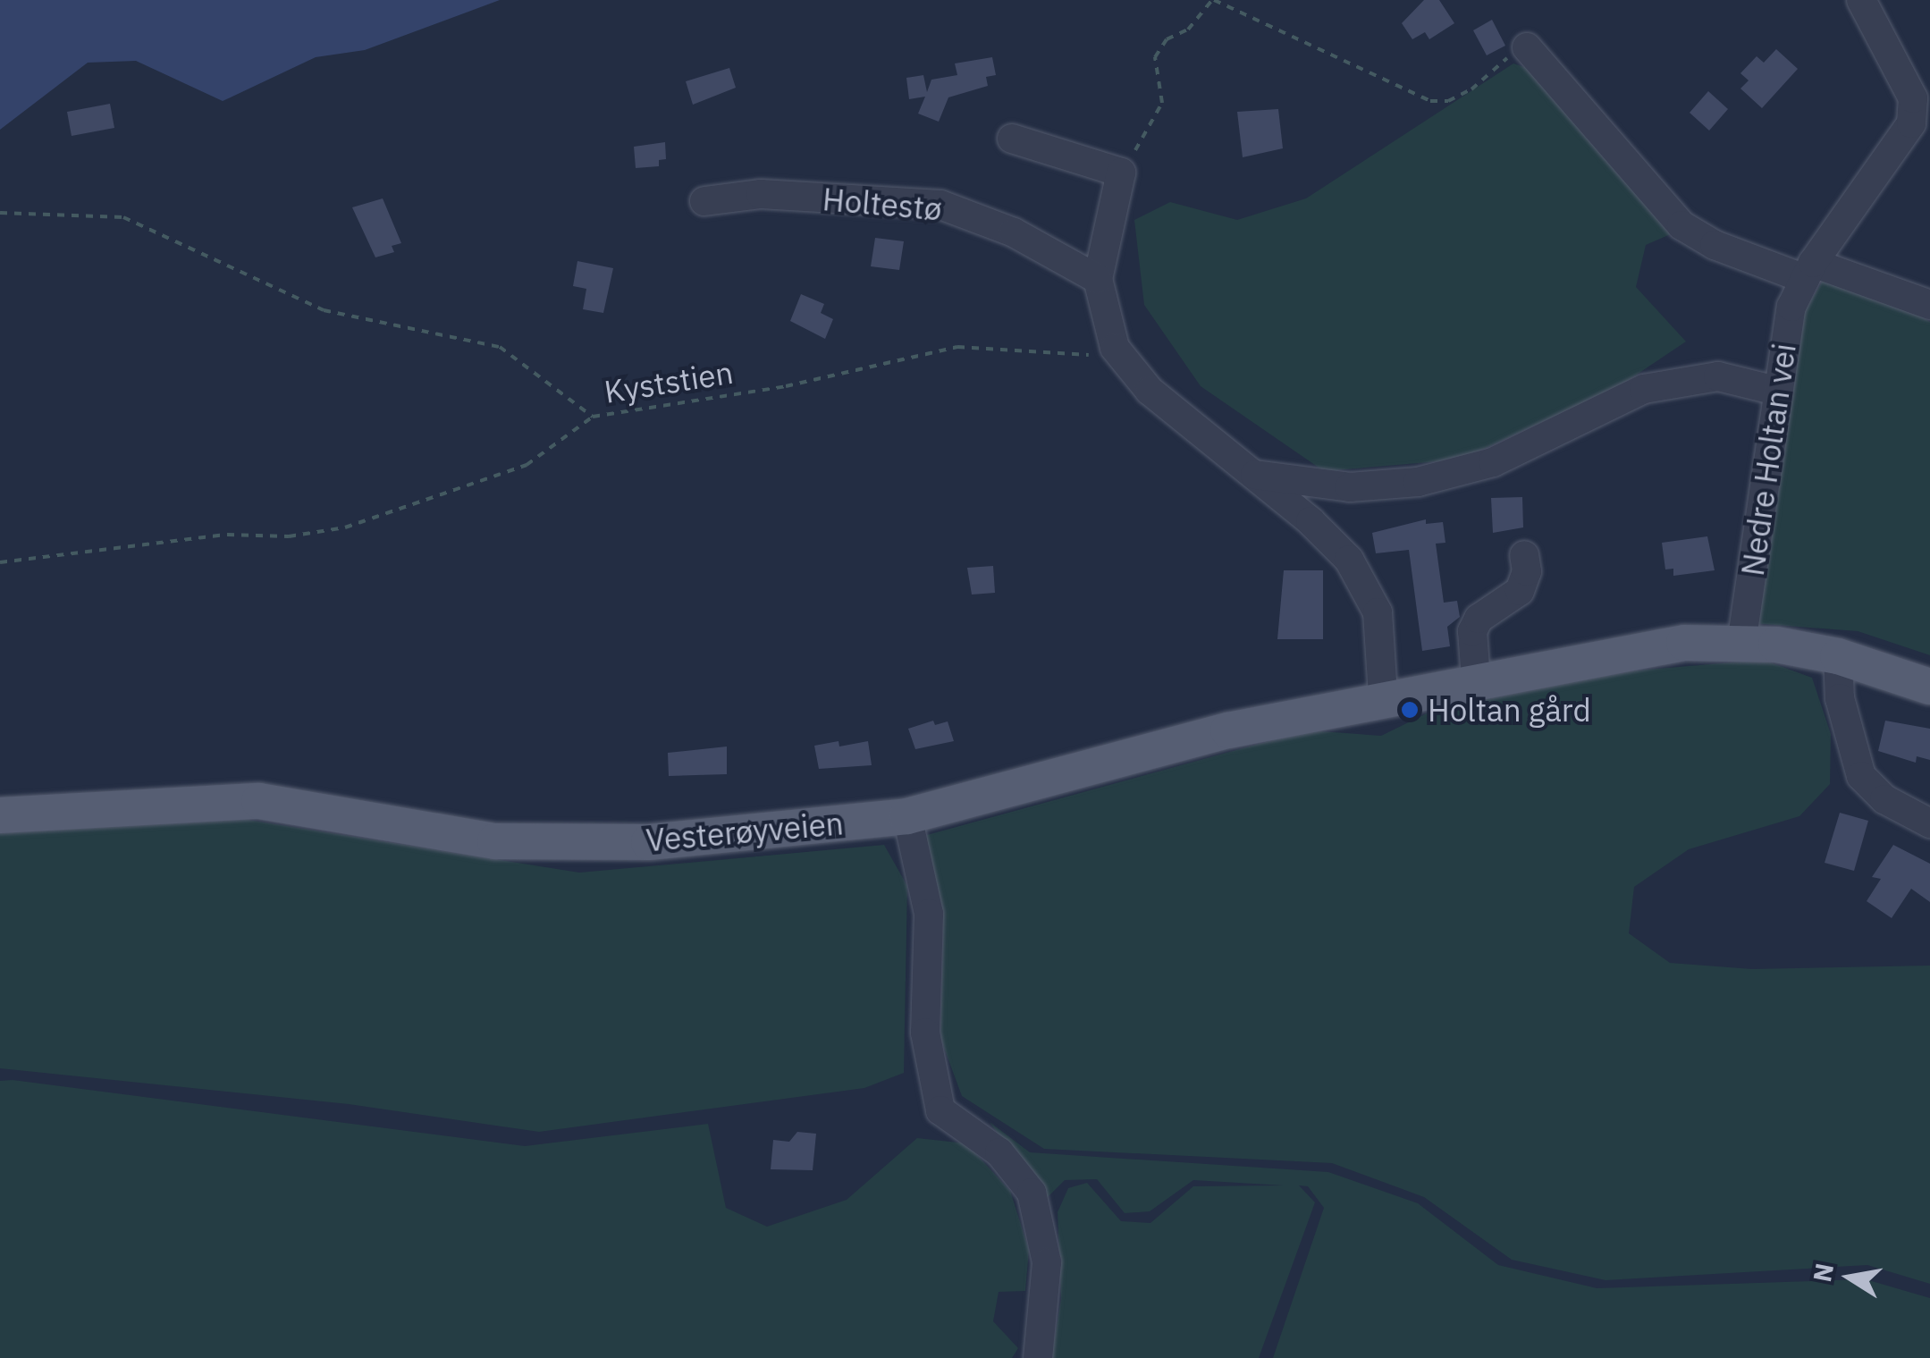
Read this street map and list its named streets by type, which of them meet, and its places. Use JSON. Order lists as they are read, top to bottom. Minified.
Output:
{"streets":{"main road":["Vesterøyveien"],"street":["Holtestø","Nedre Holtan vei"],"path":["Kyststien"]},"crossings":[["Nedre Holtan vei","Vesterøyveien"]],"places":["Holtan gård"],"north":"left"}
